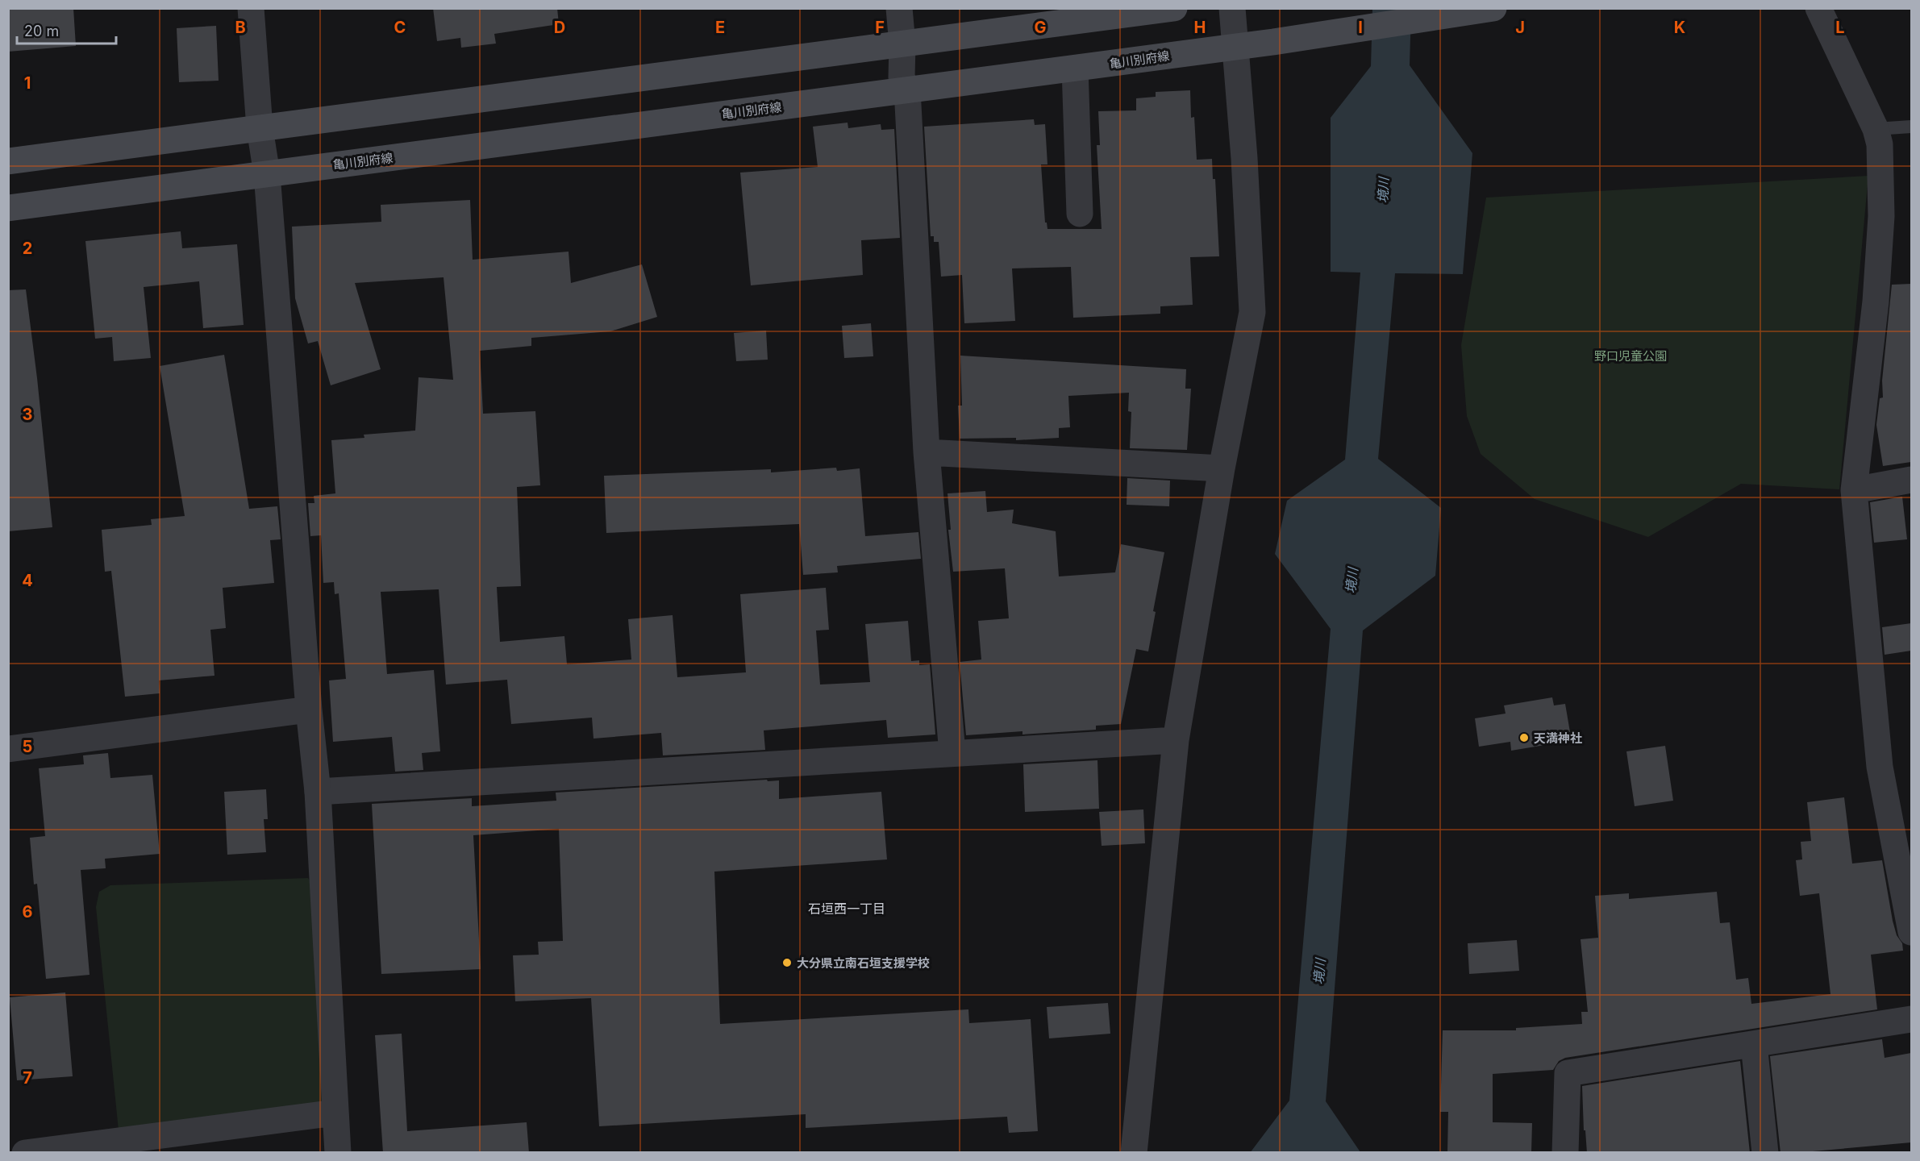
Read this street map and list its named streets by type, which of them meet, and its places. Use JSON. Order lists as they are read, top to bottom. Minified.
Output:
{"streets":{"main road":["亀川別府線"]},"districts":["石垣西一丁目"],"water":["境川"],"parks":["野口児童公園"],"places":["天満神社","大分県立南石垣支援学校"],"scale_bar":"20 m","grid":{"columns":["B","C","D","E","F","G","H","I","J","K","L"],"rows":["1","2","3","4","5","6","7"]}}
